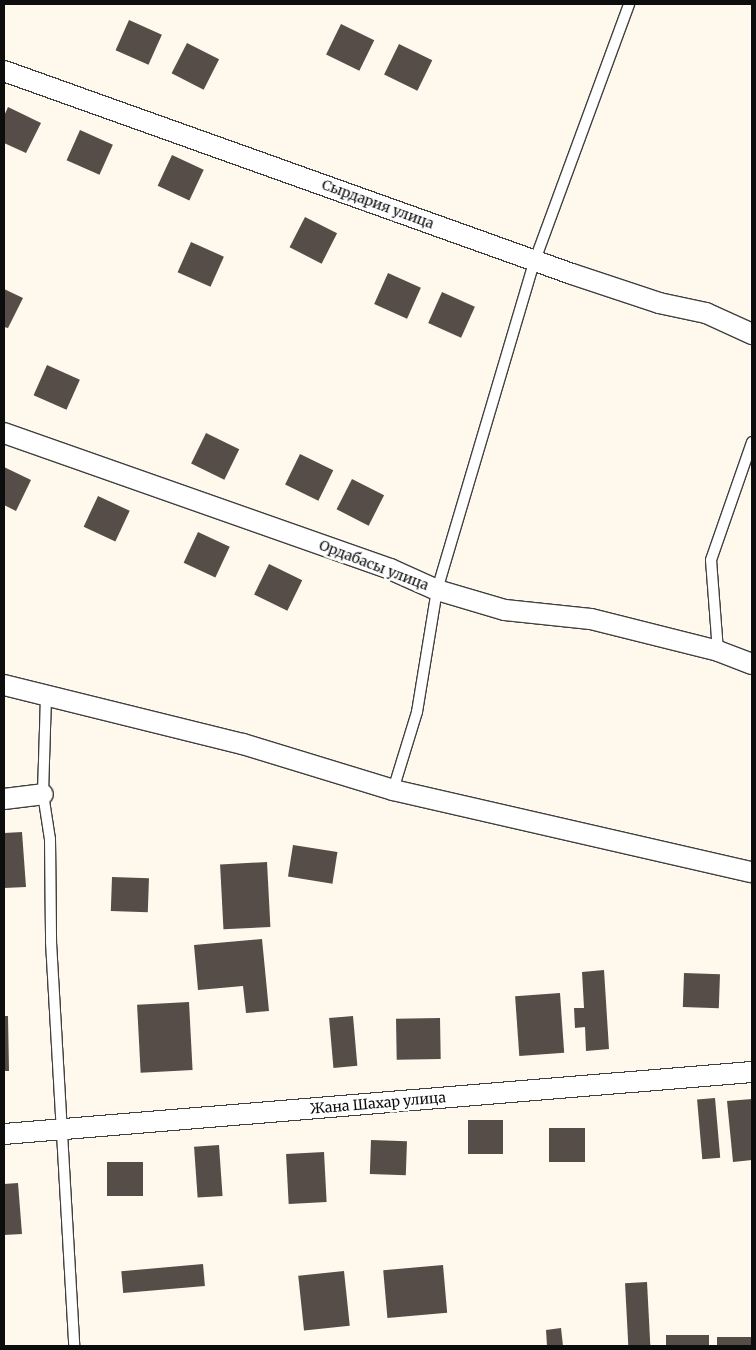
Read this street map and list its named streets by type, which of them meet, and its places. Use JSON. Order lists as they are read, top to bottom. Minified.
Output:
{"streets":{"street":["Сырдария улица","Ордабасы улица","Жана Шахар улица"]}}
